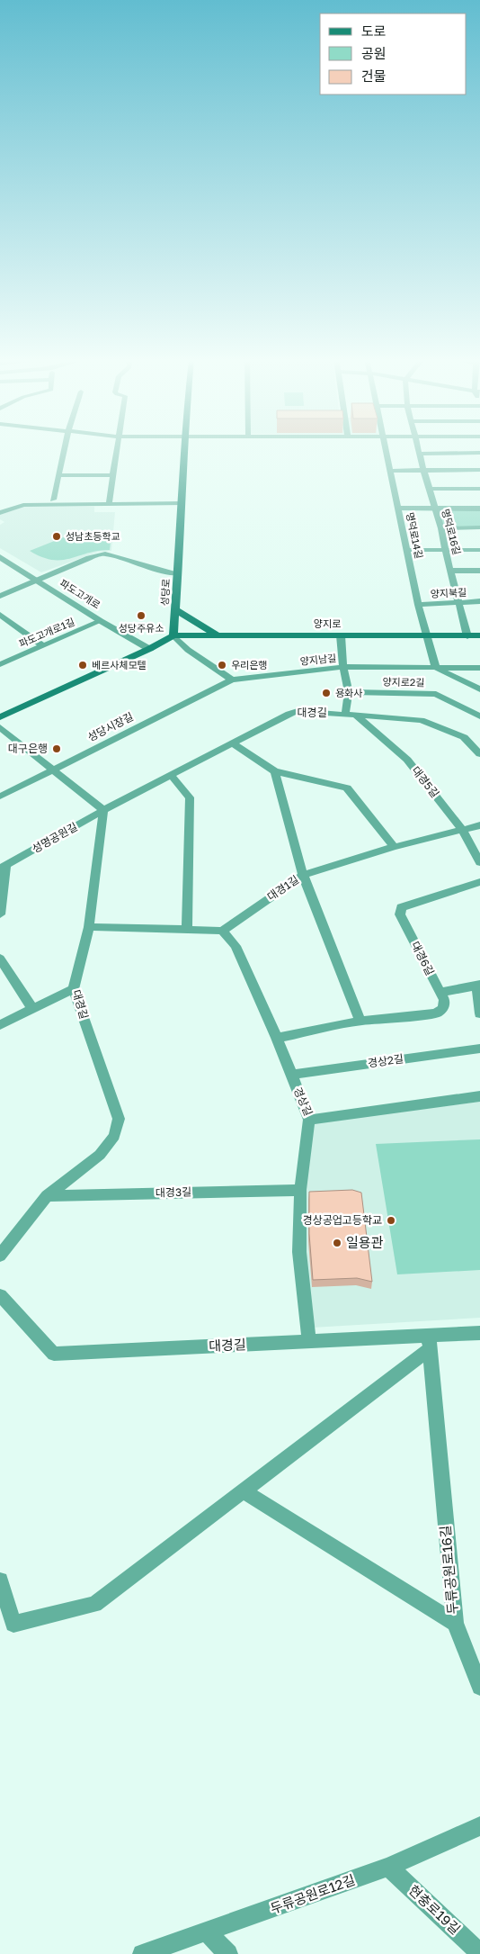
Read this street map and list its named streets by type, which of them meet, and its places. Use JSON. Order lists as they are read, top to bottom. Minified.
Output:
{"streets":{"main road":["성당로","양지로"],"street":["명덕로16길","명덕로14길","양지북길","파도고개로","파도고개로1길","양지남길","양지로2길","대경길","성당시장길","대경5길","성명공원길","대경1길","대경6길","경상2길","경상길","대경3길","두류공원로16길","두류공원로12길","현충로19길"]},"crossings":[["명덕로16길","양지북길"],["명덕로16길","양지로"],["명덕로14길","양지북길"],["명덕로14길","양지로"],["명덕로14길","양지남길"],["성당로","양지로"],["파도고개로","파도고개로1길"],["양지남길","성당시장길"],["대경길","대경5길"],["대경길","성명공원길"],["대경길","대경3길"],["대경길","두류공원로16길"],["대경5길","대경1길"],["대경1길","경상길"],["경상2길","경상길"],["두류공원로12길","현충로19길"]],"places":["성남초등학교","성당주유소","베르사체모텔","우리은행","용화사","대구은행","경상공업고등학교","일용관"],"legend":["도로","공원","건물"]}
